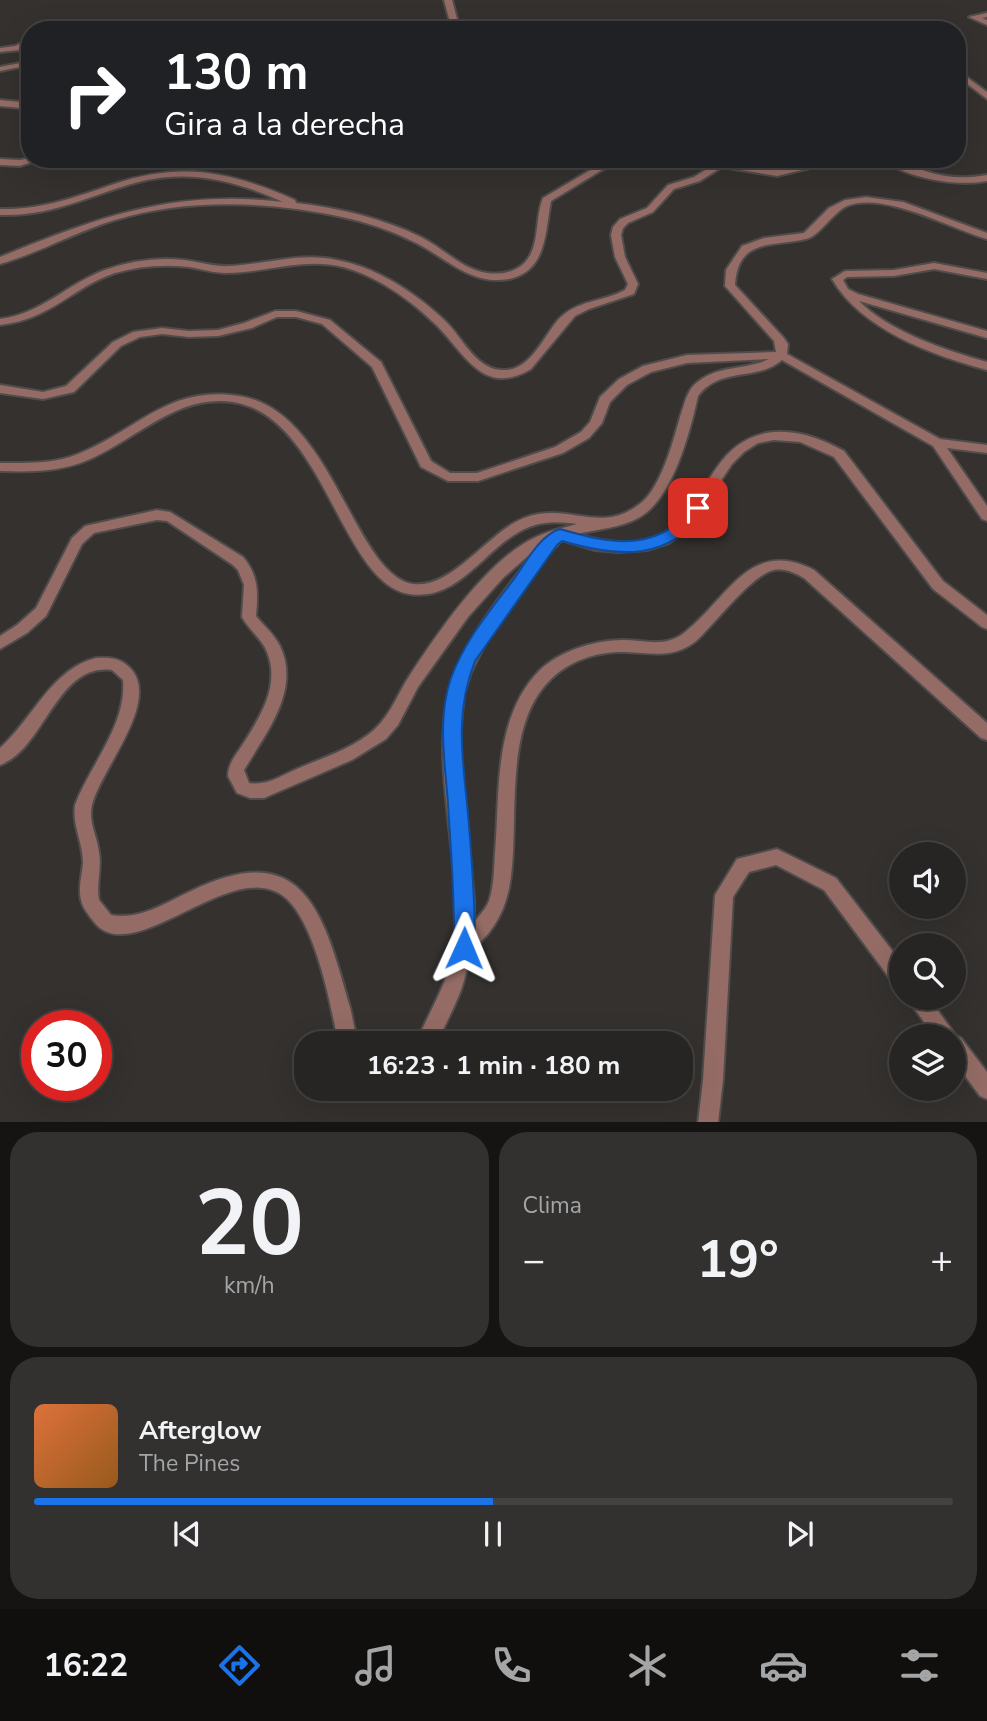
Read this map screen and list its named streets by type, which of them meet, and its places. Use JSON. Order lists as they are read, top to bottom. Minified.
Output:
{"page":{"turn":["130 m","Gira a la derecha"],"limit":"30","trip":"16:23 · 1 min · 180 m","tile":[["20","km/h"],"Clima"],"heat":["−","19°","+"],"song":["Afterglow","The Pines"],"tabs":"16:22"}}
